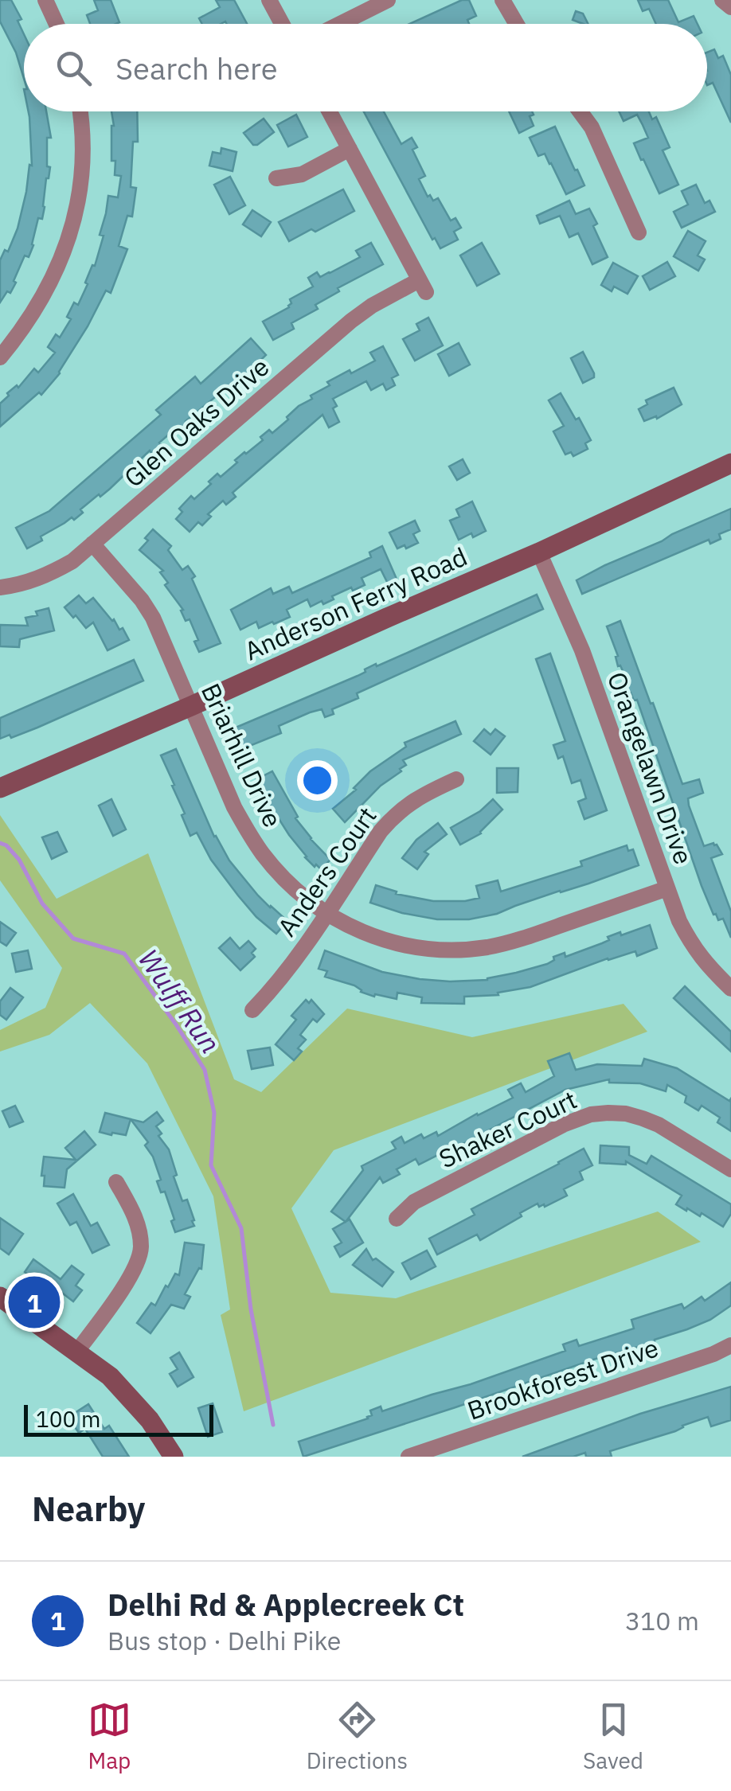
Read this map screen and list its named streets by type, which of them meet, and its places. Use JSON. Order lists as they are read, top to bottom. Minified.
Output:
{"streets":{"street":["Glen Oaks Drive","Anderson Ferry Road","Briarhill Drive","Orangelawn Drive","Anders Court","Shaker Court","Brookforest Drive"]},"crossings":[["Glen Oaks Drive","Briarhill Drive"],["Anderson Ferry Road","Briarhill Drive"],["Anderson Ferry Road","Orangelawn Drive"],["Briarhill Drive","Orangelawn Drive"],["Briarhill Drive","Anders Court"]],"water":["Wulff Run"],"scale_bar":"100 m","page":{"search":"Search here","pins":"1","scale":"100 m","heading":"Nearby","list":[{"mark":"1","name":"Delhi Rd & Applecreek Ct","note":"Bus stop · Delhi Pike","value":"310 m"}],"nav":["Map","Directions","Saved"]}}
